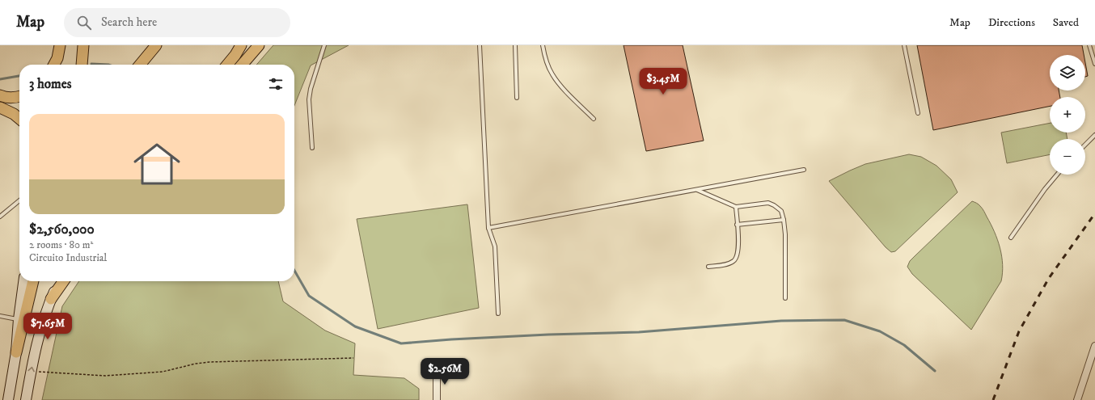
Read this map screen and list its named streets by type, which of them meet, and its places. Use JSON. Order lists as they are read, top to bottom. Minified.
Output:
{"page":{"header":"Map","search":"Search here","nav":["Map","Directions","Saved"],"map_buttons":["+","−"],"heading":"3 homes","price":["$3.45M","$7.65M","$2.56M"],"list":[{"name":"$2,560,000","note":"2 rooms · 80 m² · Circuito Industrial"}]}}
